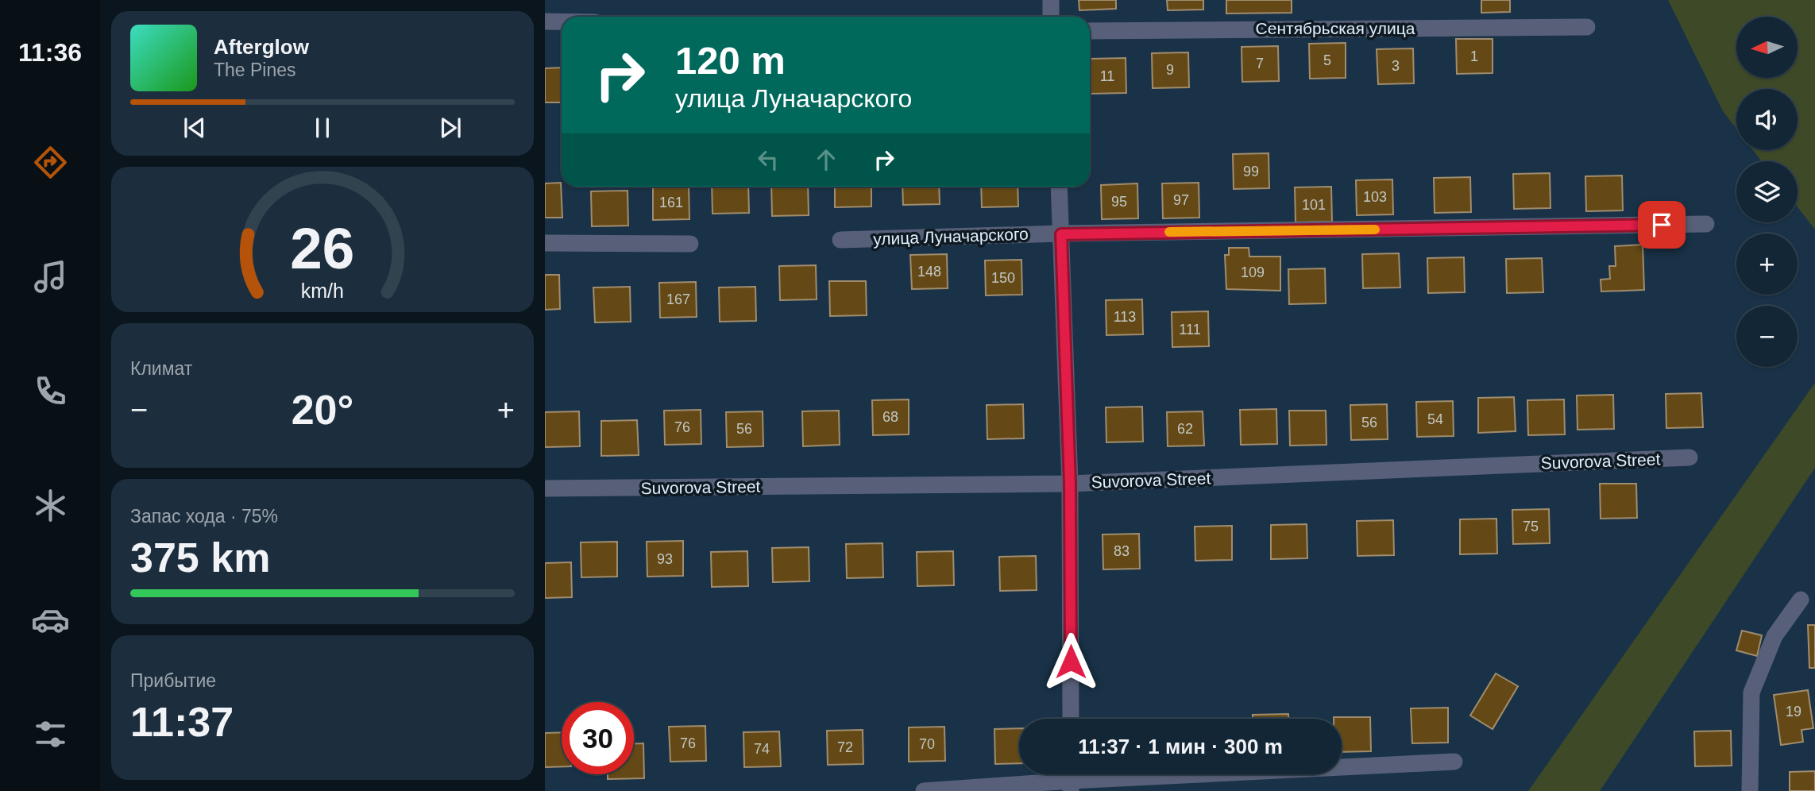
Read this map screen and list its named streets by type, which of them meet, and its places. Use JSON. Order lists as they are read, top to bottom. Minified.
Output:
{"streets":{"street":["Сентябрьская улица","улица Луначарского","Suvorova Street"]},"house_numbers":["1","5","7","3","9","11","99","103","97","95","161","101","148","109","150","167","113","111","68","54","56","76","56","62","75","83","93","19","76","70","72","74"],"north":"left","page":{"tabs":"11:36","map_buttons":["+","−"],"turn":["120 m","улица Луначарского"],"song":["Afterglow","The Pines"],"tile":["Климат",["Запас хода · 75%","375 km"],["Прибытие","11:37"]],"heat":["−","20°","+"],"limit":"30","trip":"11:37 · 1 мин · 300 m","gauge":["26","km/h"]}}
